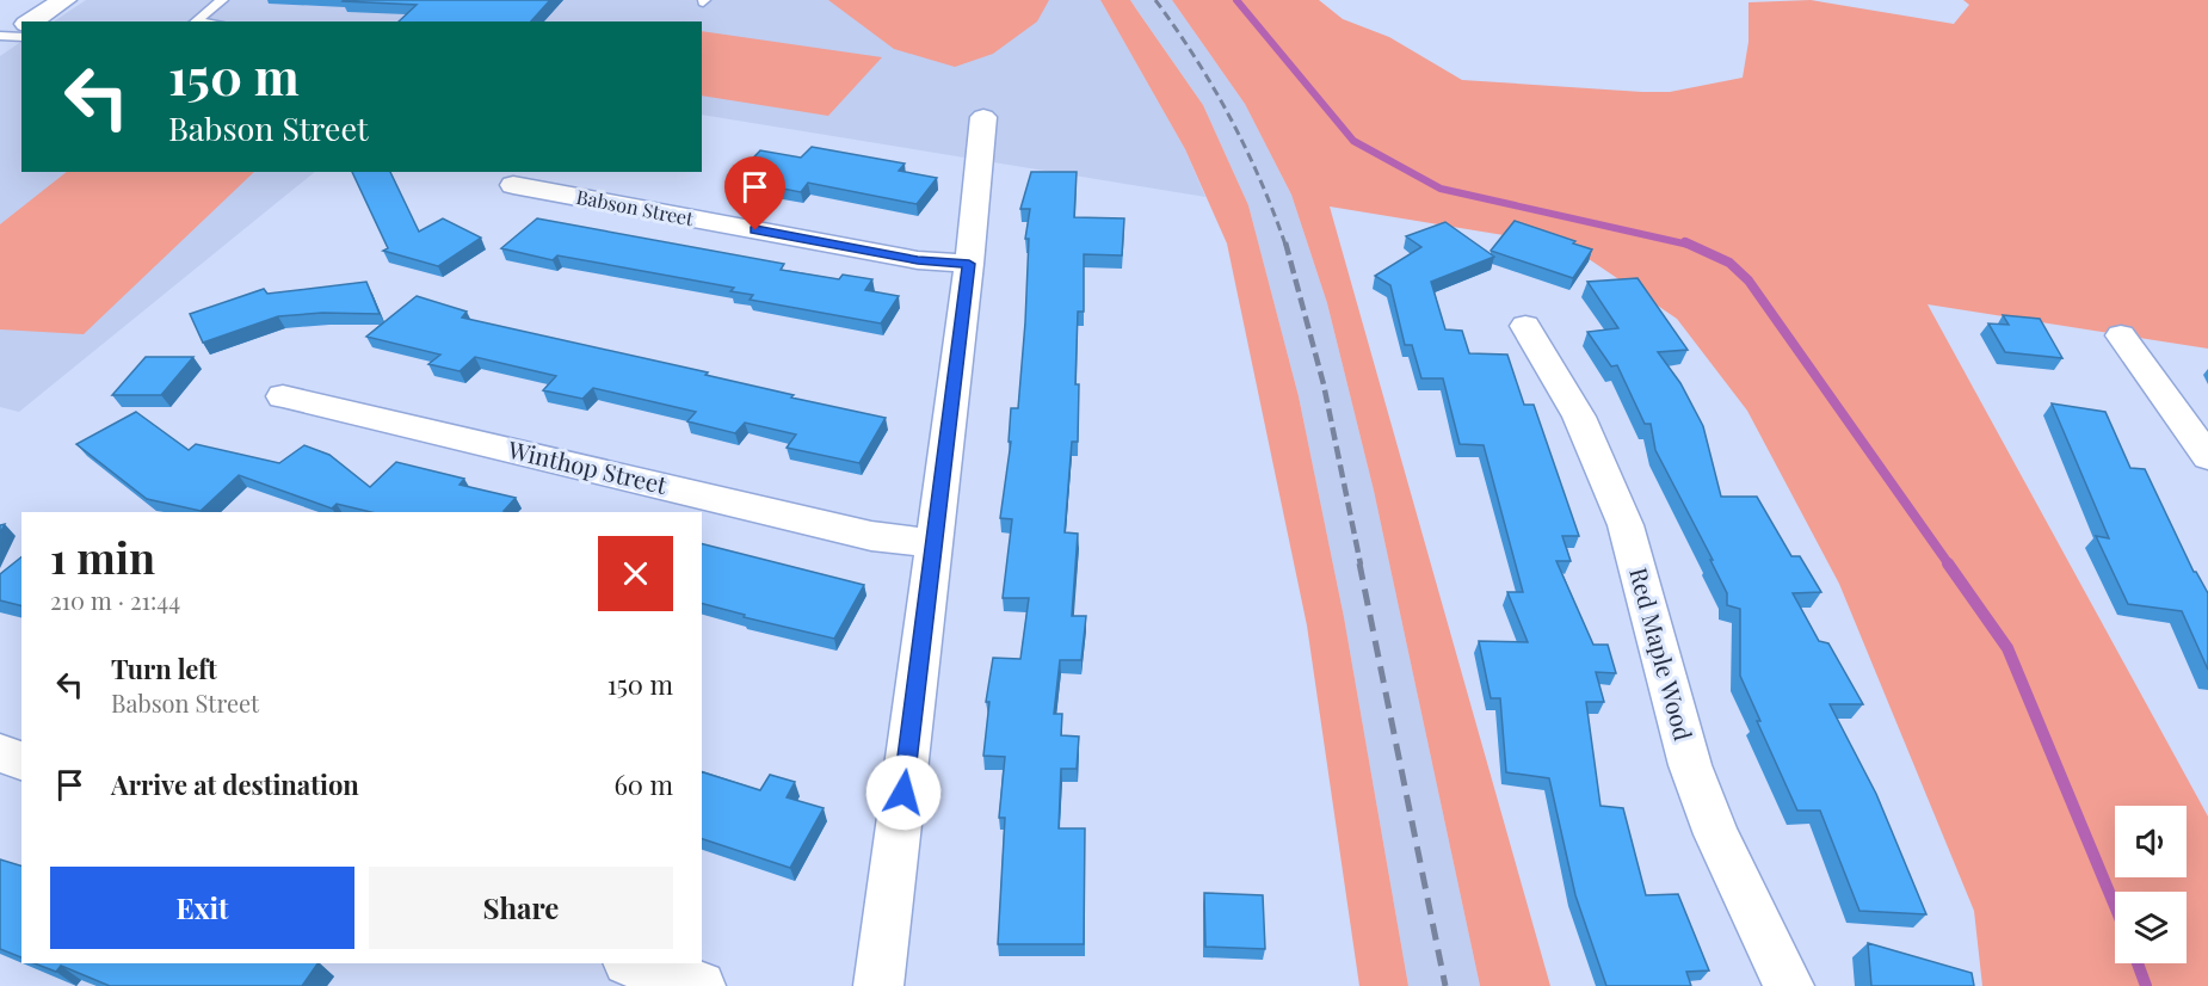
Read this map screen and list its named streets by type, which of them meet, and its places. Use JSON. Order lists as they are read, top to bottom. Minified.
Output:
{"streets":{"street":["Babson Street","Winthop Street","Red Maple Wood"]},"page":{"turn":["150 m","Babson Street"],"heading":["1 min","210 m · 21:44"],"list":[{"name":"Turn left","note":"Babson Street","value":"150 m"},{"name":"Arrive at destination","value":"60 m"}],"buttons":["Exit","Share"]}}
